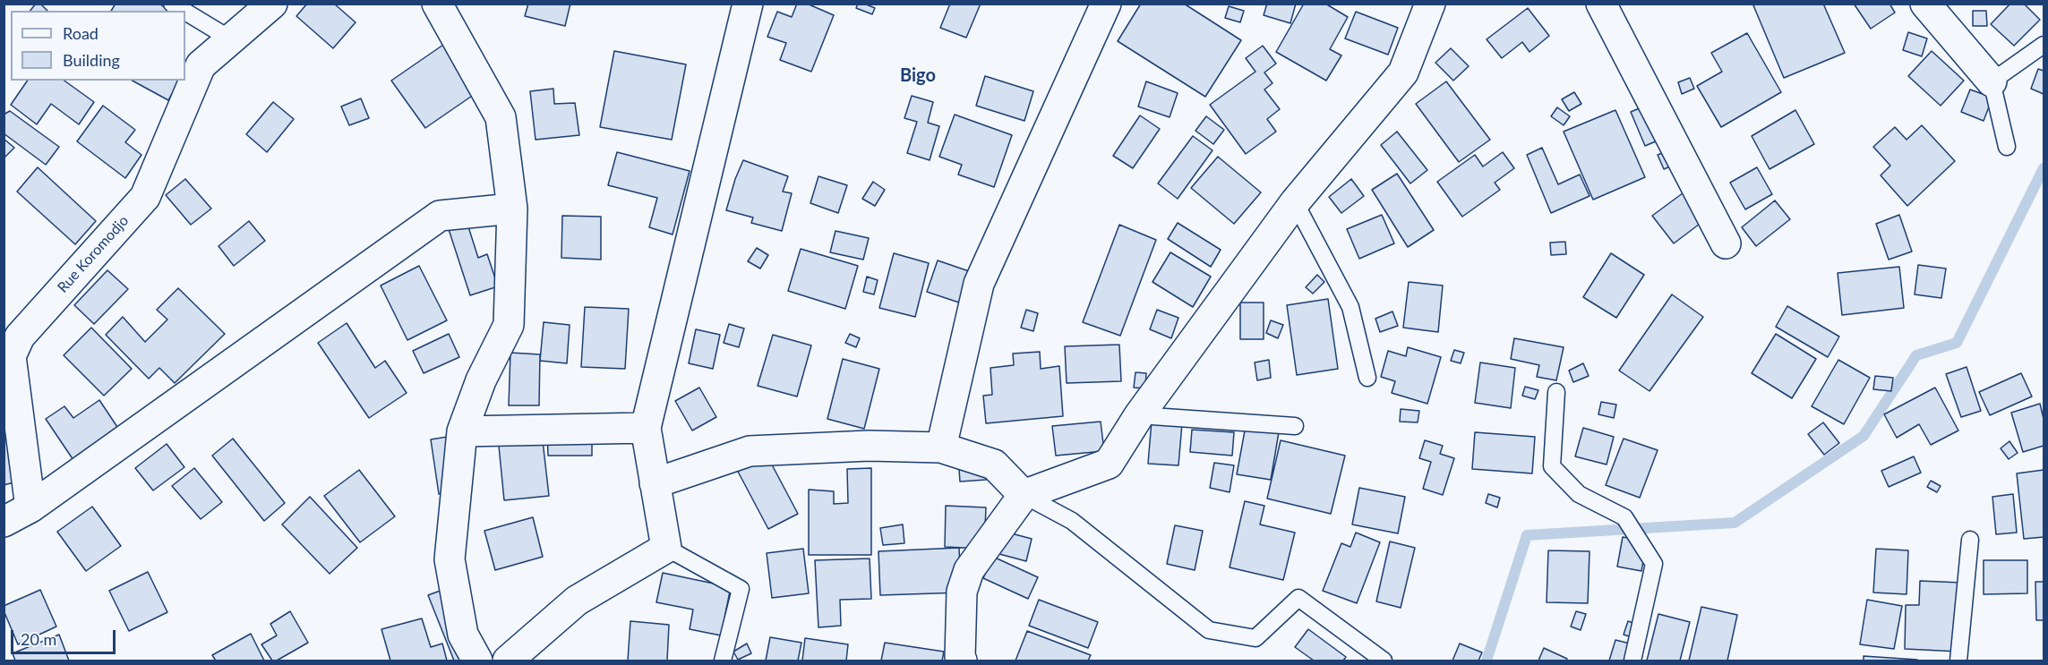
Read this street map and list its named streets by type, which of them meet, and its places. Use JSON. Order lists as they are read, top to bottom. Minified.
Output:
{"streets":{"street":["Rue Koromodjo"]},"districts":["Bigo"],"legend":["Road","Building"],"scale_bar":"20 m"}
